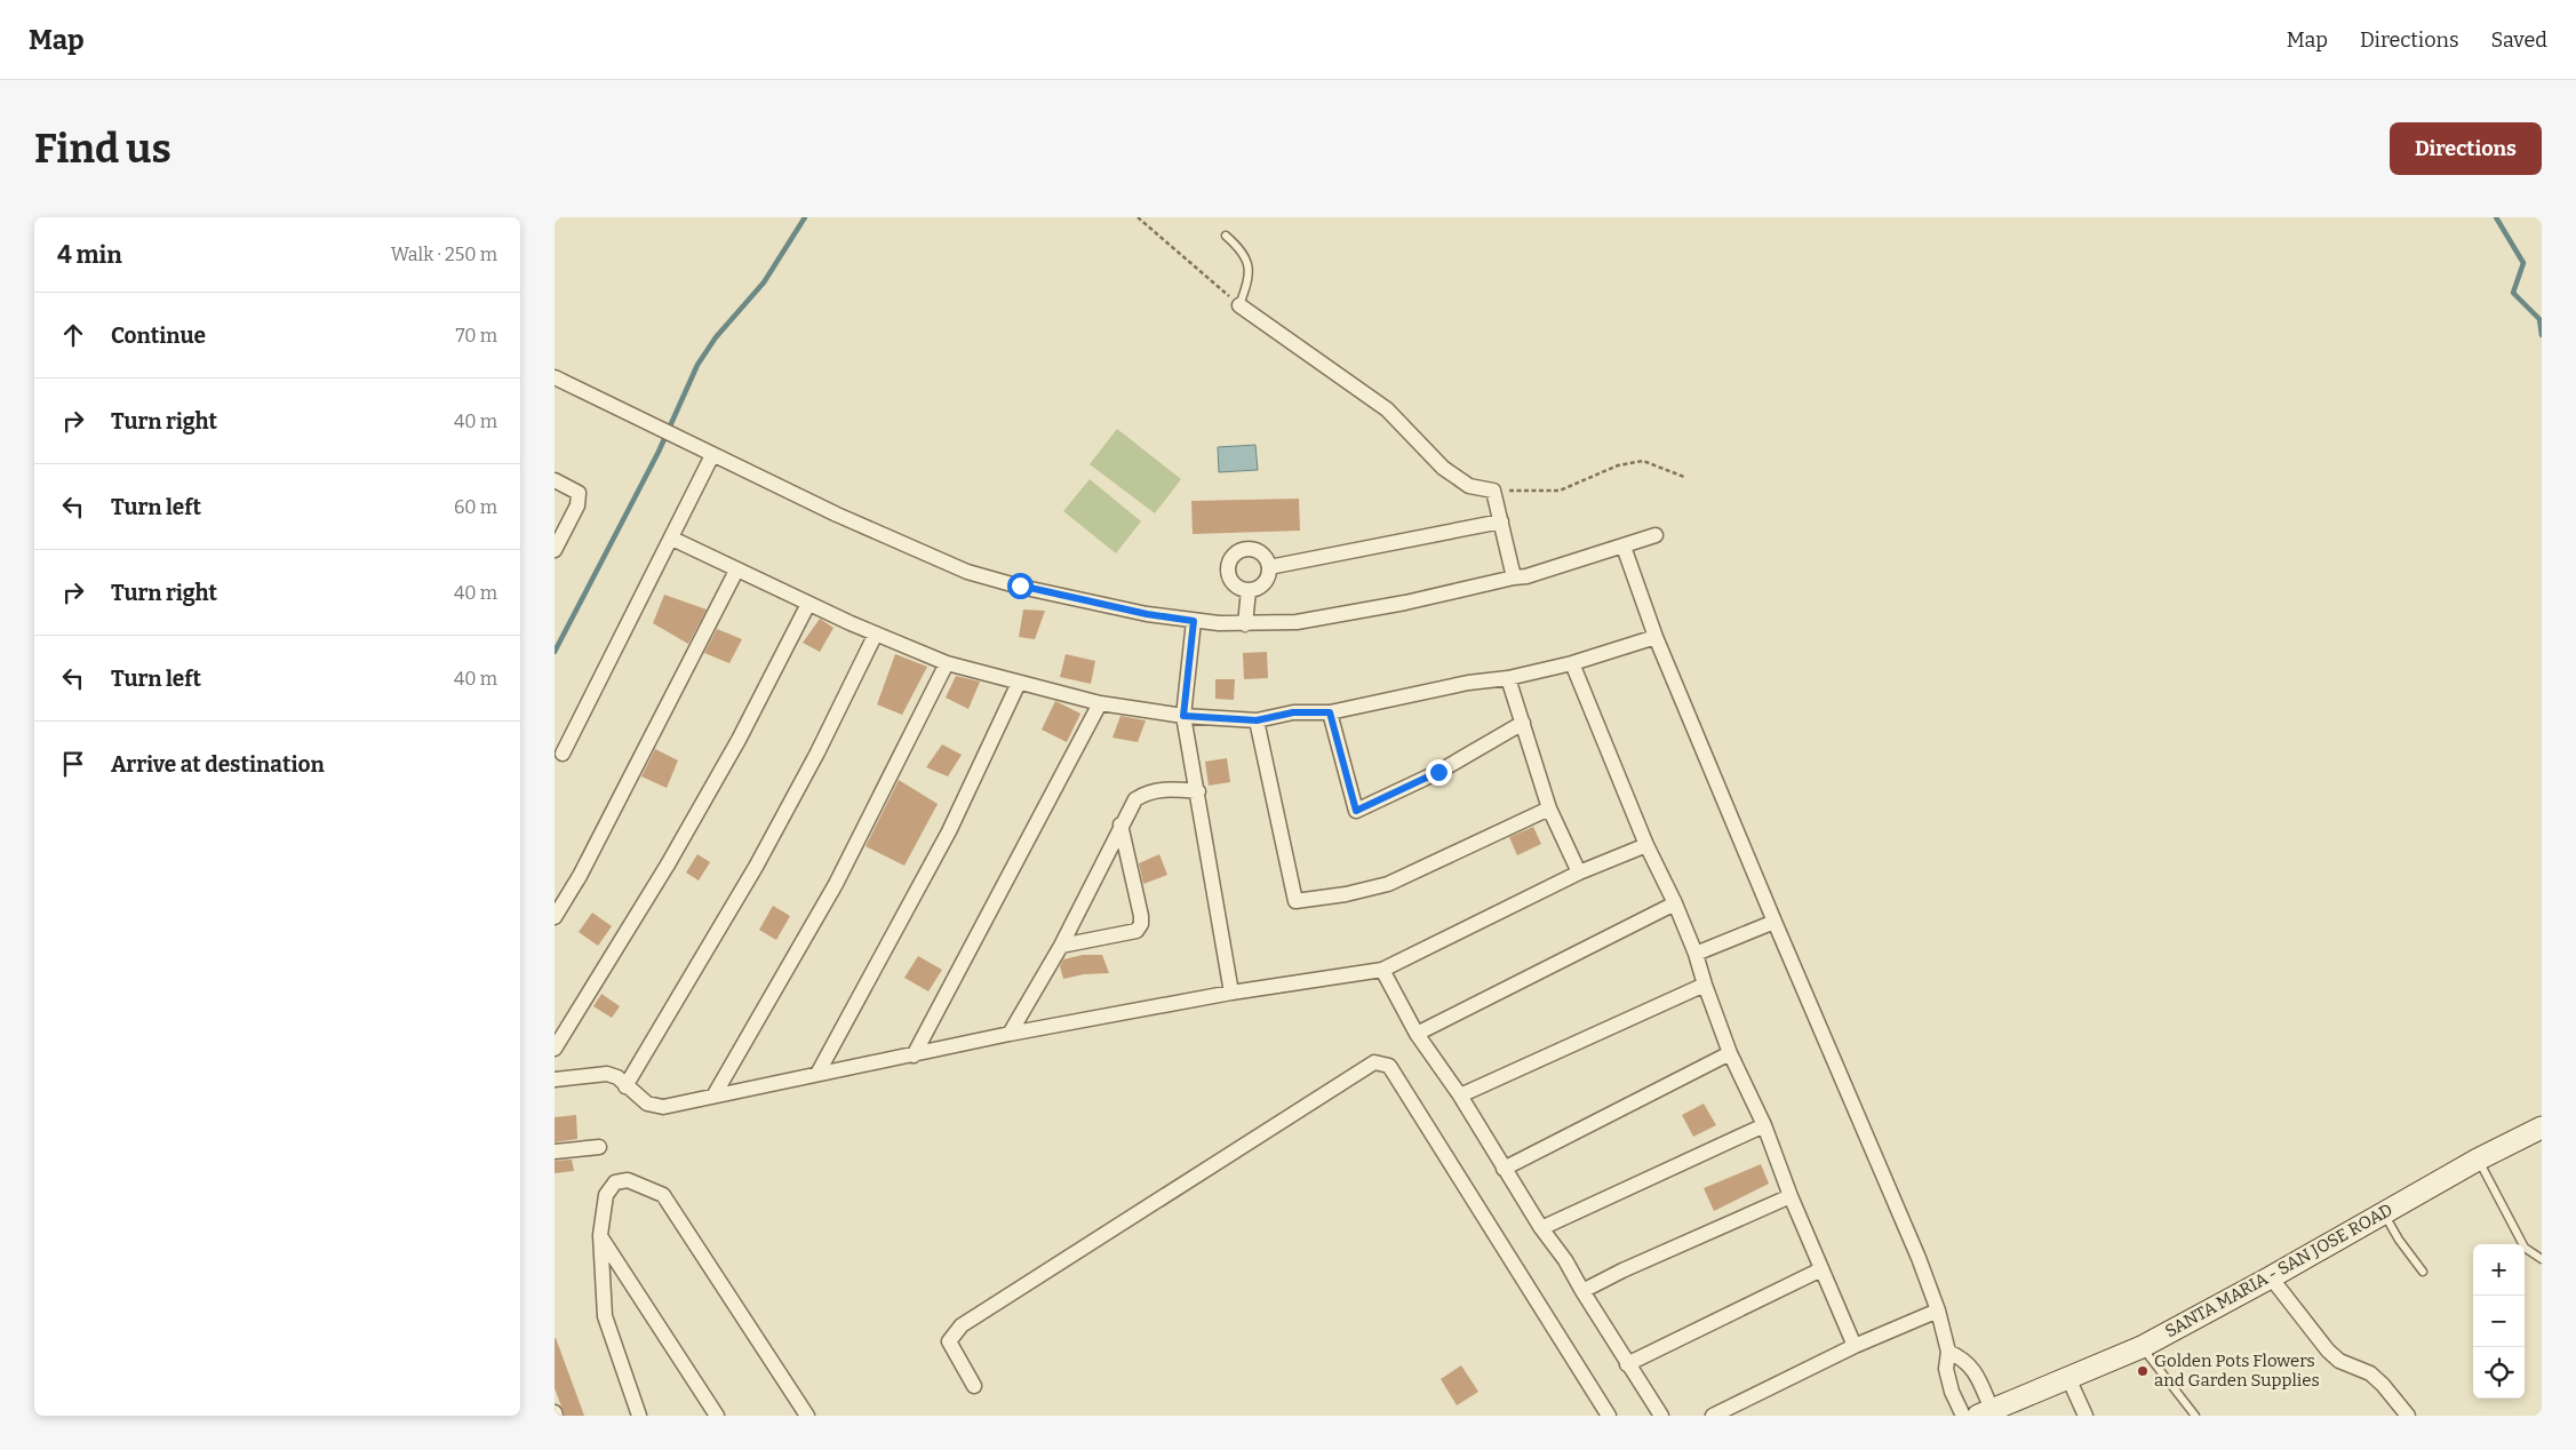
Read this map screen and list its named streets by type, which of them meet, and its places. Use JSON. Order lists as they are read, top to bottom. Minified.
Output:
{"streets":{"main road":["SANTA MARIA - SAN JOSE ROAD"]},"places":["Golden Pots Flowers and Garden Supplies"],"page":{"header":"Map","nav":["Map","Directions","Saved"],"buttons":"Directions","title":"Find us","heading":["4 min","Walk · 250 m"],"list":[["Continue","70 m"],["Turn right","40 m"],["Turn left","60 m"],["Turn right","40 m"],["Turn left","40 m"],"Arrive at destination"],"map_buttons":["+","−"]}}
